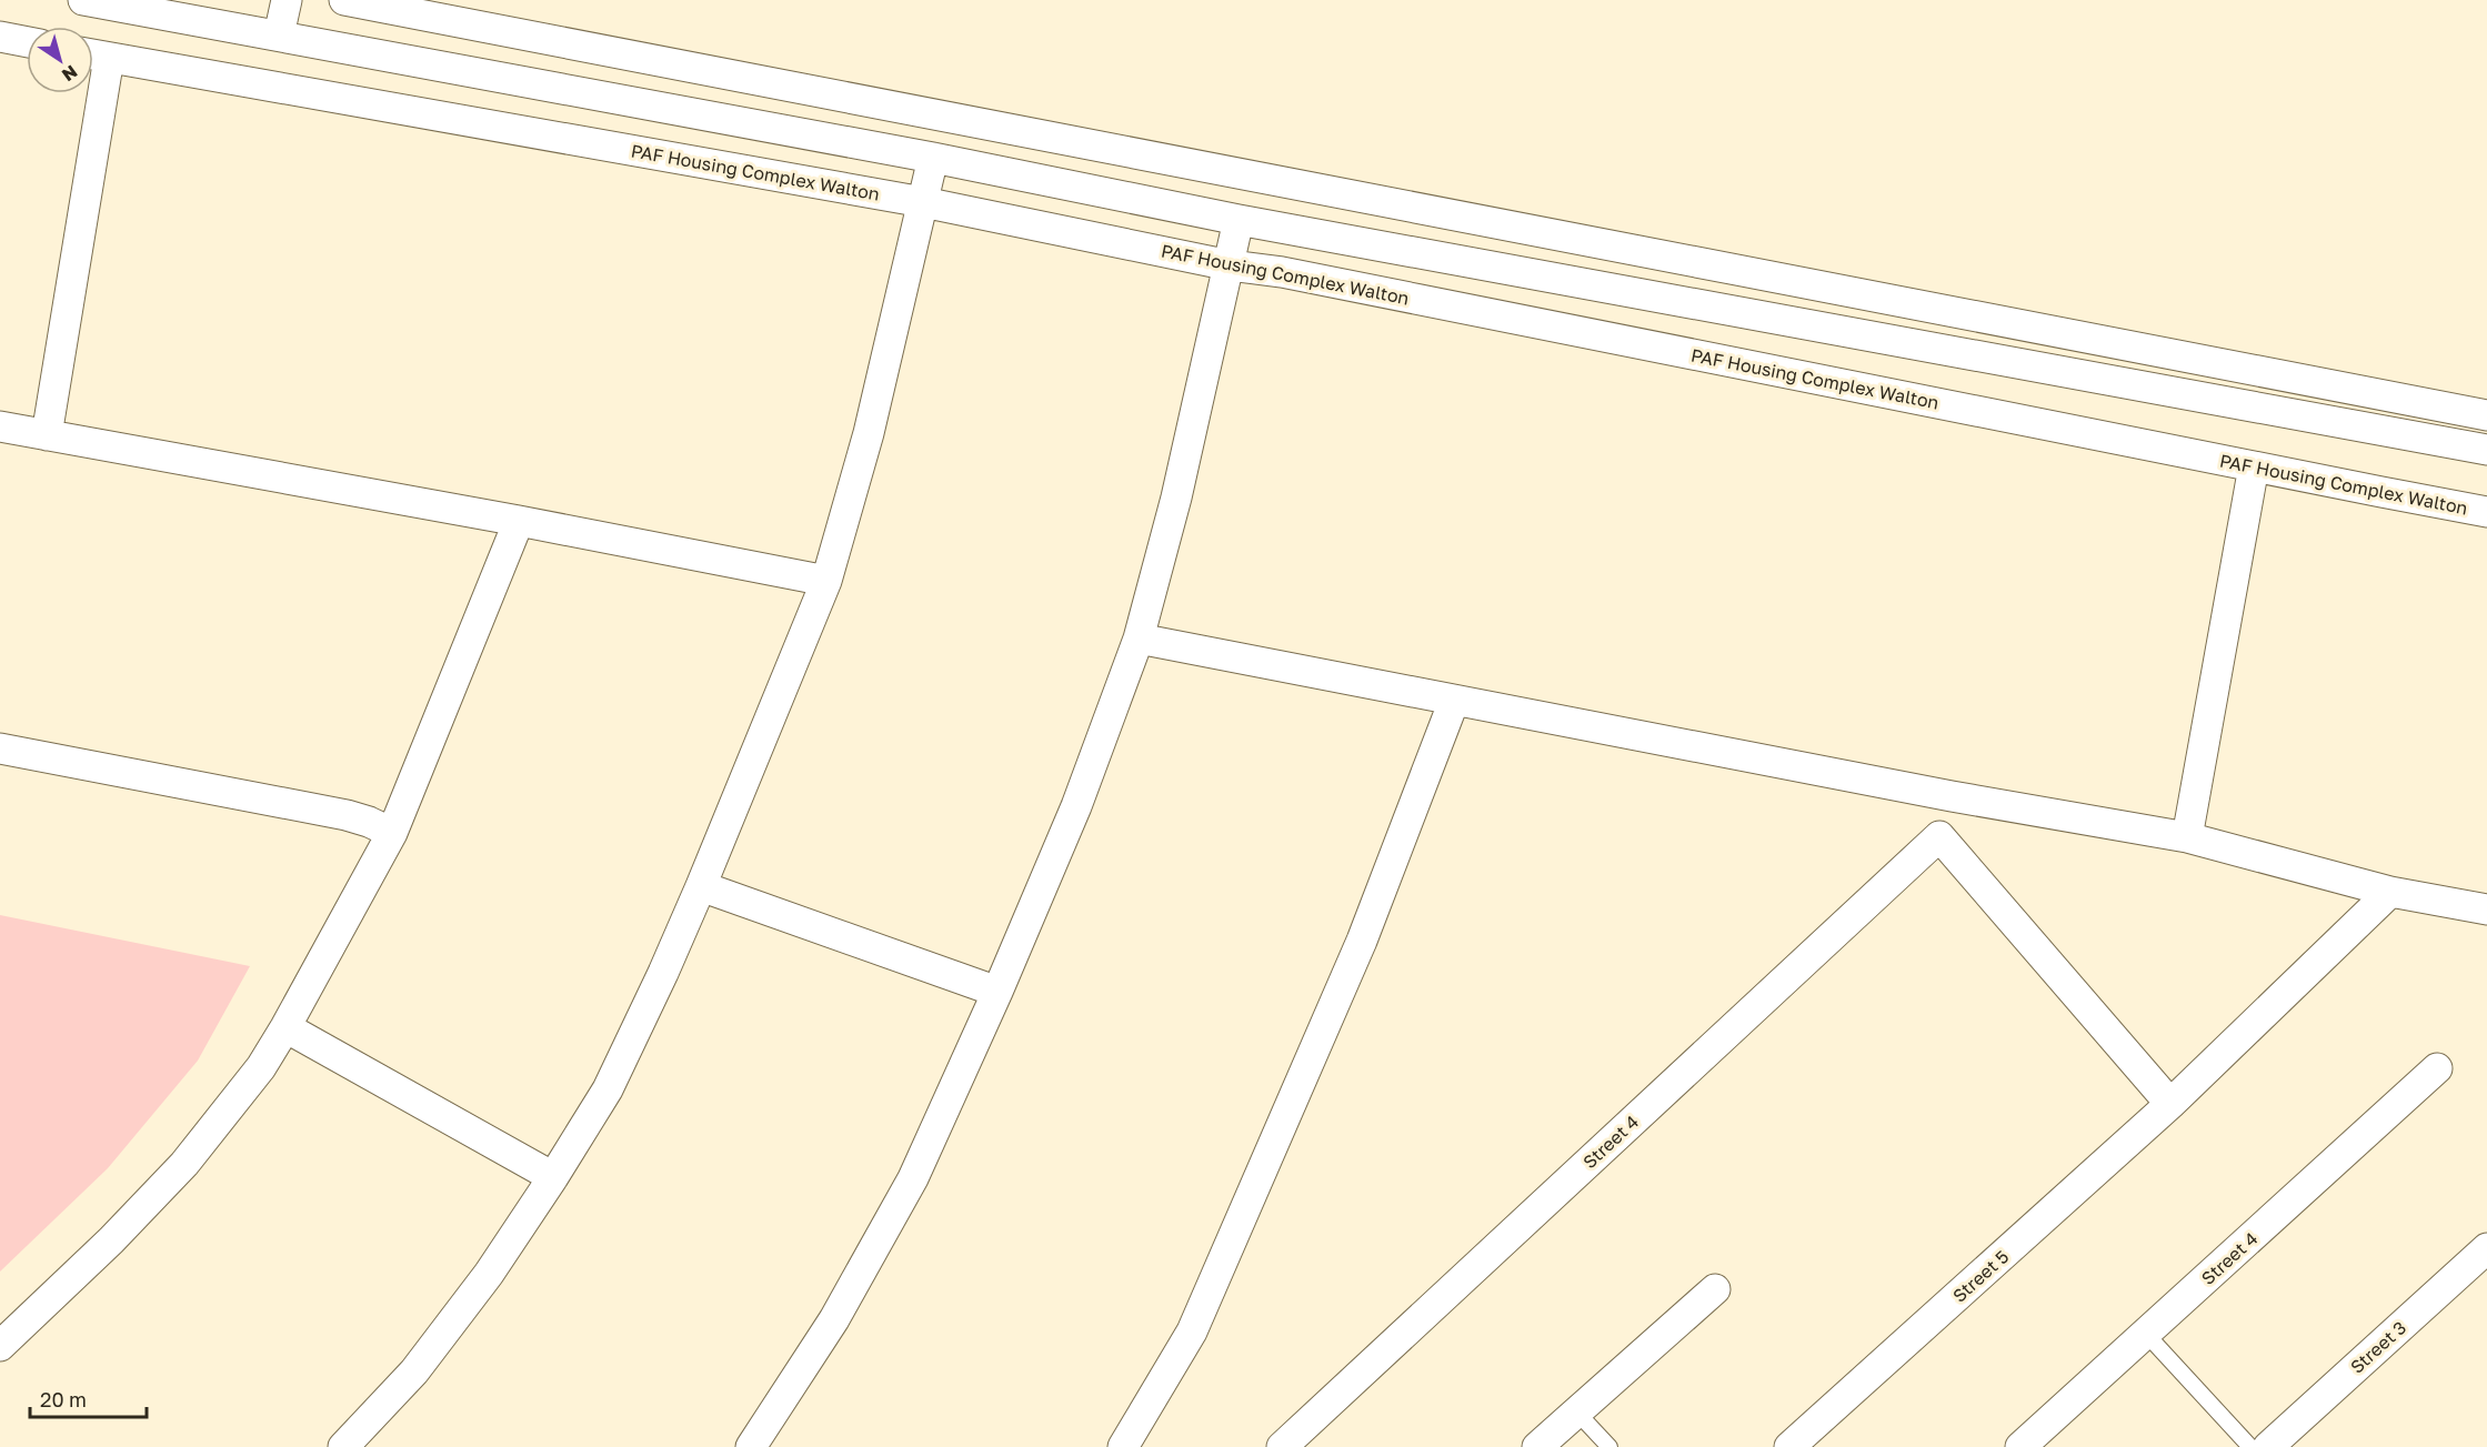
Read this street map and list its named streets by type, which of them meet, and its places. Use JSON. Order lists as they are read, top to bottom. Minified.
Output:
{"streets":{"street":["PAF Housing Complex Walton","Street 4","Street 5","Street 3"]},"scale_bar":"20 m","north":"bottom right"}
